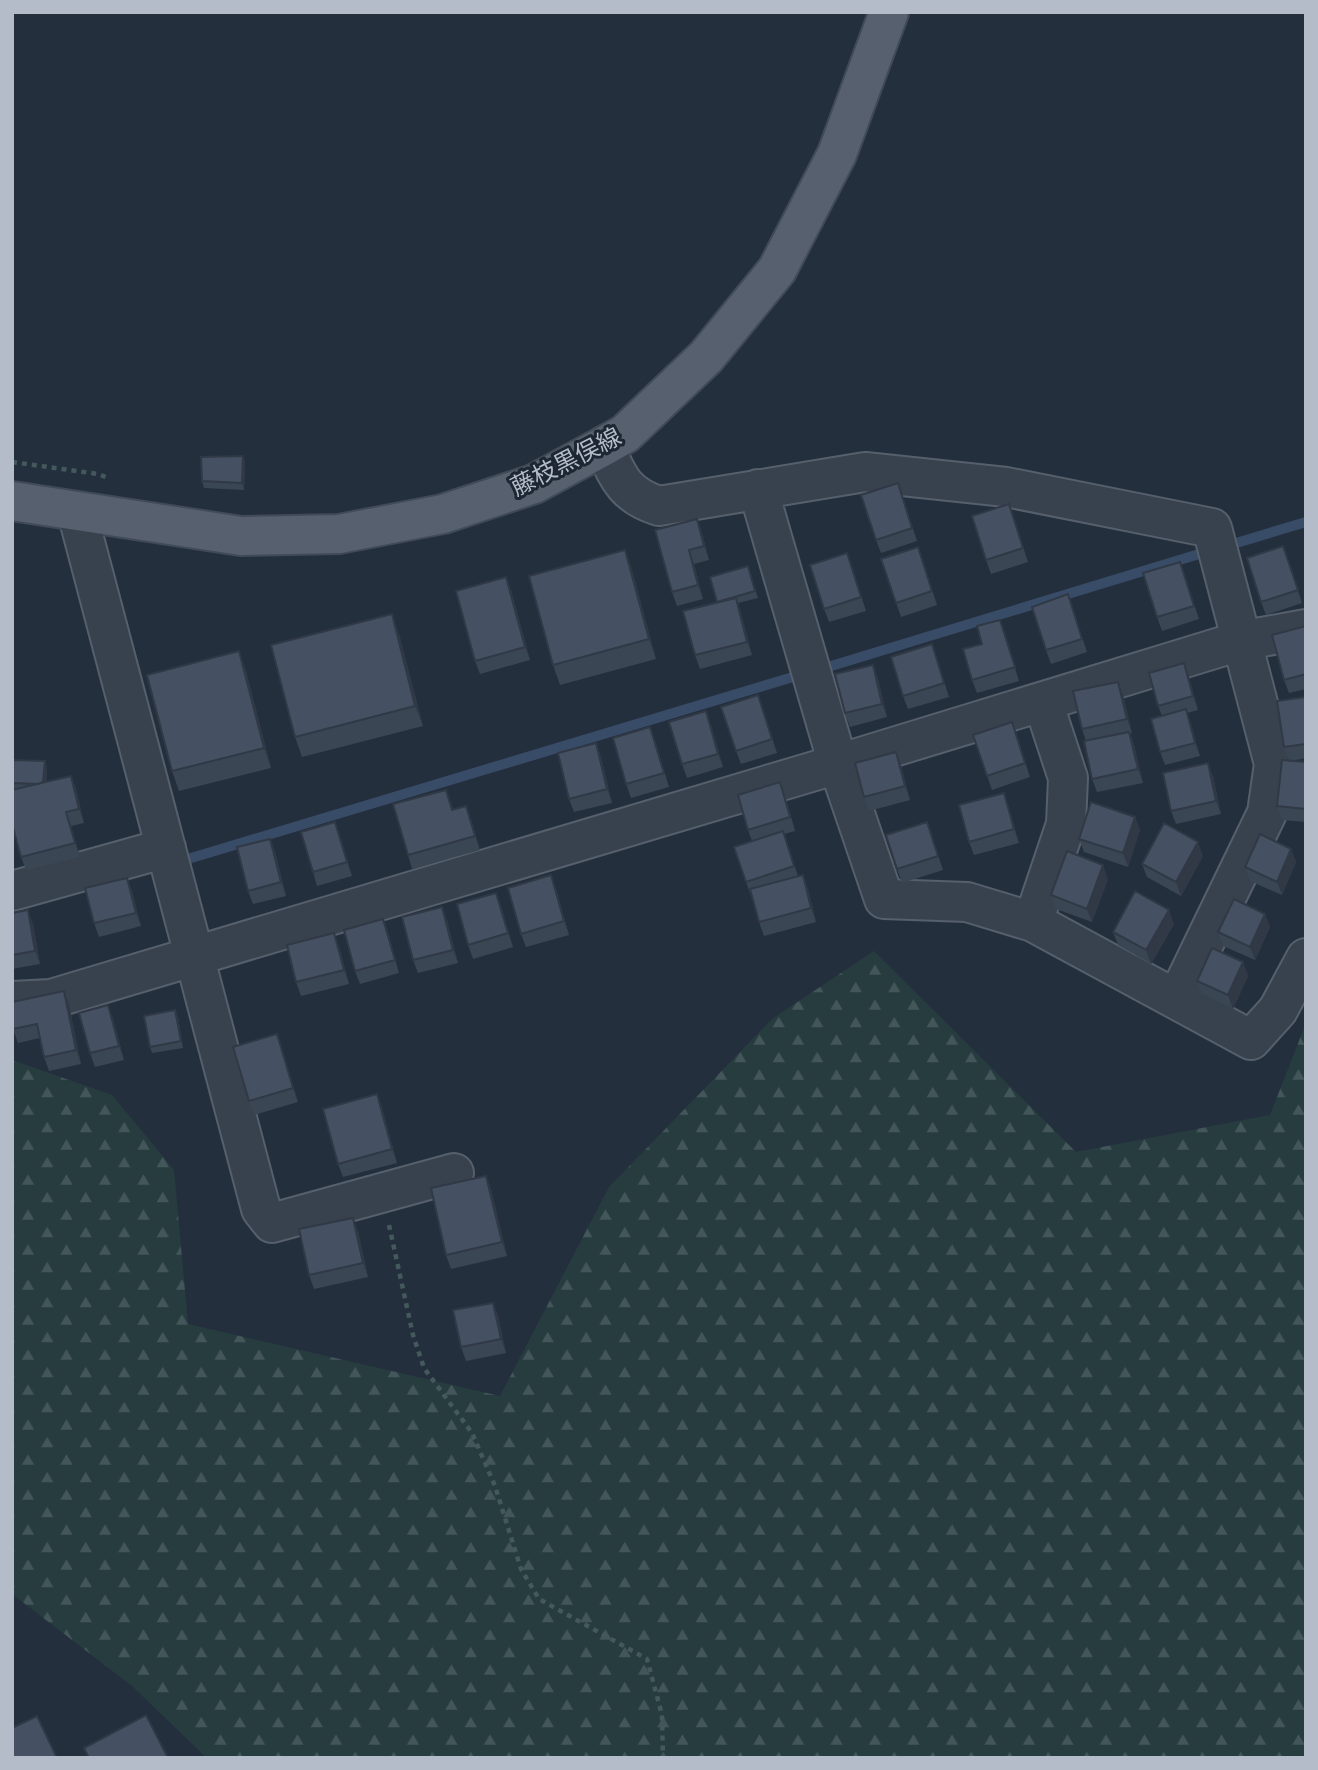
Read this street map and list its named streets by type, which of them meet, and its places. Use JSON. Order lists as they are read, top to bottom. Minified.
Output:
{"streets":{"main road":["藤枝黒俣線"]}}
